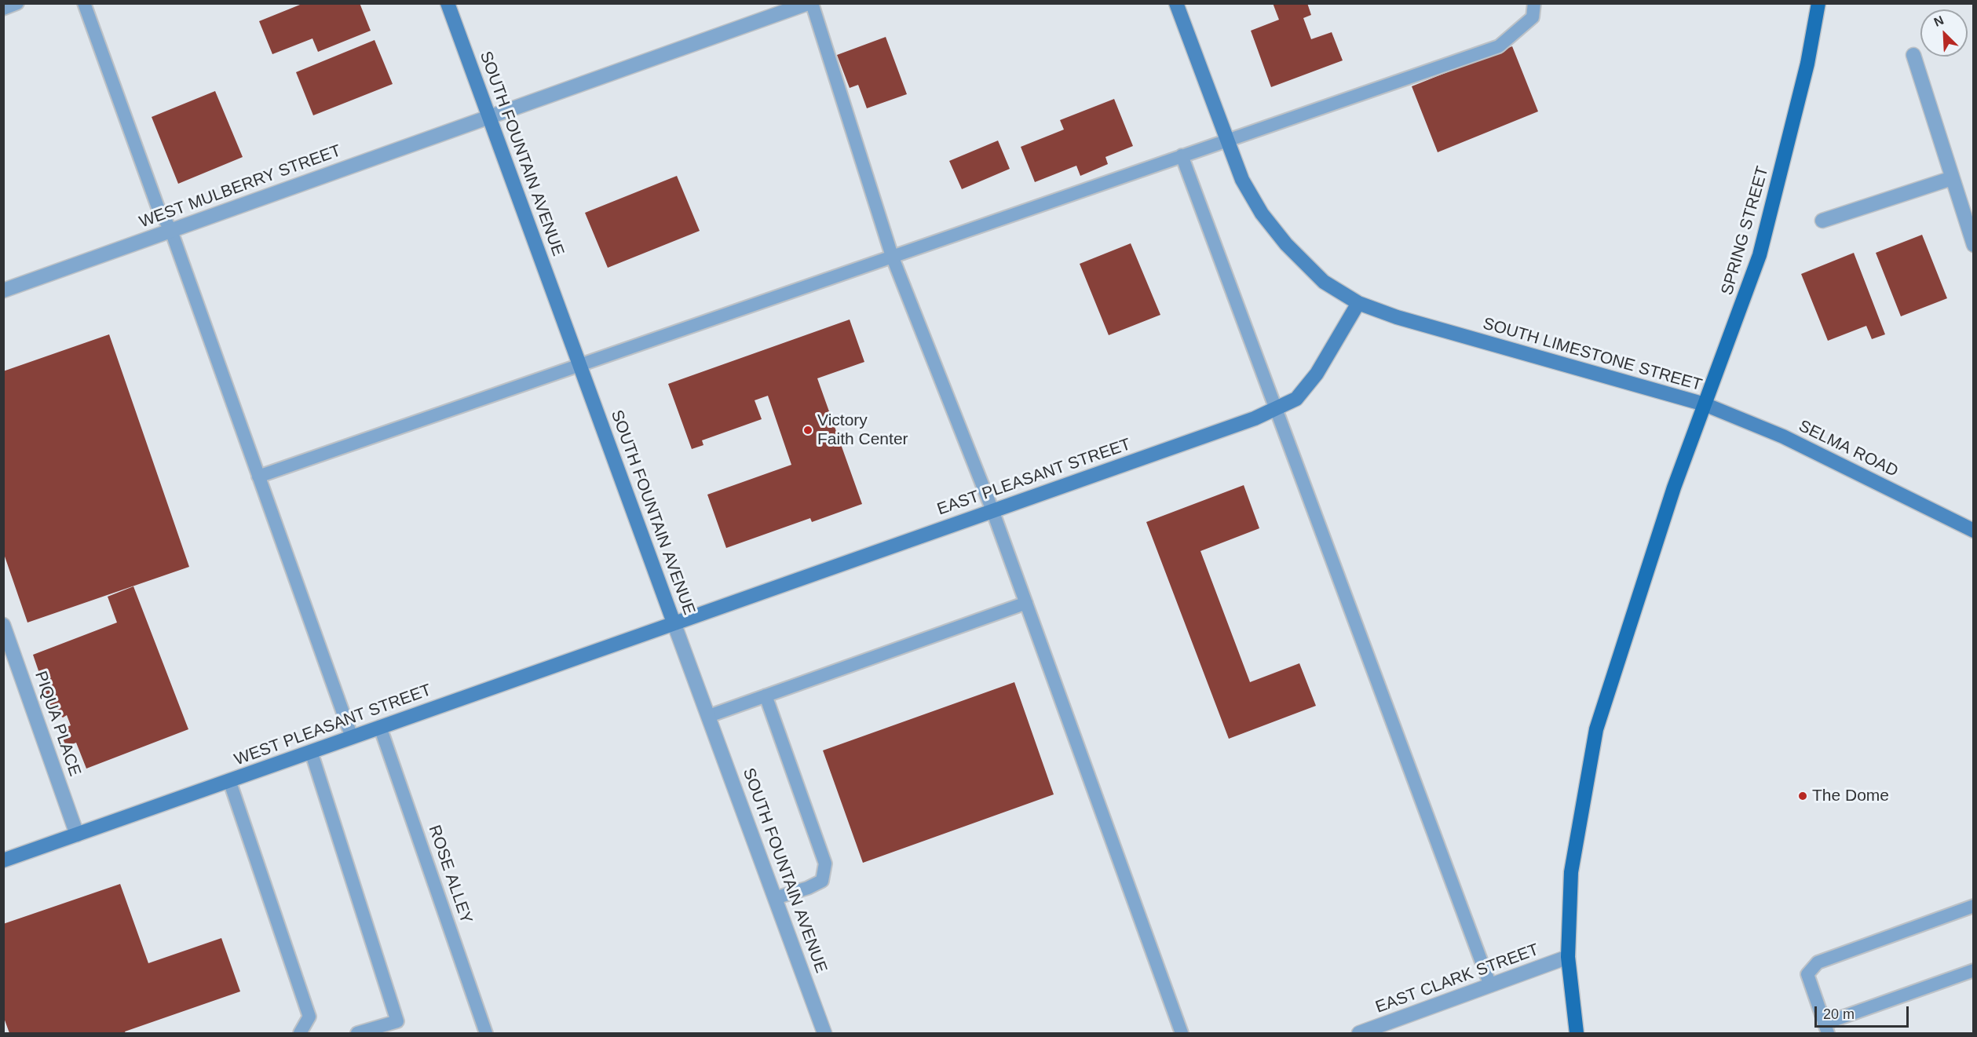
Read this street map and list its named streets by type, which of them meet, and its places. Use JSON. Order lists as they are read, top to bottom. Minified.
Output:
{"streets":{"main road":["SPRING STREET","SOUTH LIMESTONE STREET"],"street":["SOUTH FOUNTAIN AVENUE","WEST MULBERRY STREET","SELMA ROAD","EAST PLEASANT STREET","PIQUA PLACE","WEST PLEASANT STREET","EAST CLARK STREET"],"lane":["ROSE ALLEY"]},"crossings":[["SOUTH FOUNTAIN AVENUE","WEST MULBERRY STREET"],["SOUTH FOUNTAIN AVENUE","EAST PLEASANT STREET"],["SOUTH FOUNTAIN AVENUE","WEST PLEASANT STREET"],["SPRING STREET","SOUTH LIMESTONE STREET"],["SPRING STREET","SELMA ROAD"],["SOUTH LIMESTONE STREET","SELMA ROAD"],["SOUTH LIMESTONE STREET","EAST PLEASANT STREET"],["SOUTH LIMESTONE STREET","EAST CLARK STREET"],["EAST PLEASANT STREET","WEST PLEASANT STREET"],["PIQUA PLACE","WEST PLEASANT STREET"],["WEST PLEASANT STREET","ROSE ALLEY"]],"places":["Victory Faith Center","The Dome"],"scale_bar":"20 m","north":"top left"}
